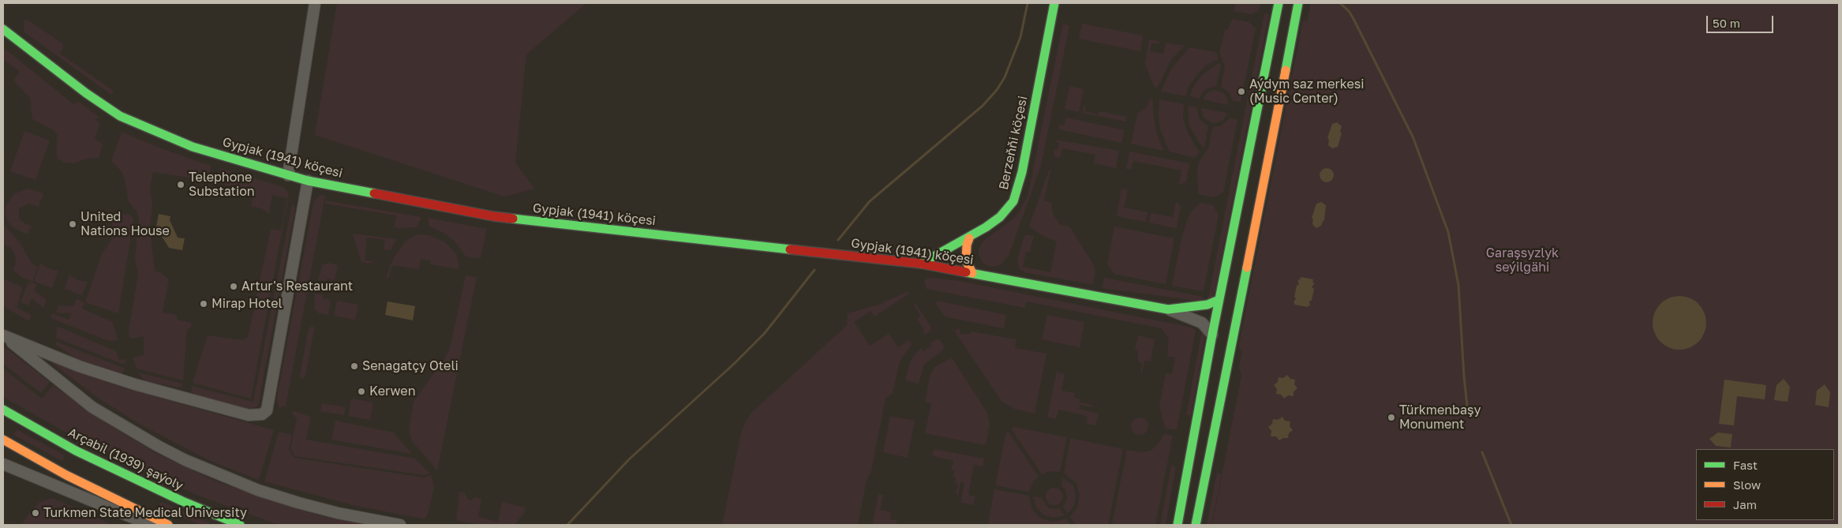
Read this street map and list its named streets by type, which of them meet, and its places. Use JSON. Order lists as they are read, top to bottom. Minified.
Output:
{"streets":{"street":["Berzeňňi köçesi","Gypjak (1941) köçesi","Arçabil (1939) şaýoly"]},"crossings":[["Berzeňňi köçesi","Gypjak (1941) köçesi"]],"parks":["Garaşsyzlyk seýilgähi"],"places":["Aýdym saz merkesi (Music Center)","Telephone Substation","United Nations House","Artur's Restaurant","Mirap Hotel","Senagatçy Oteli","Kerwen","Türkmenbaşy Monument","Turkmen State Medical University"],"legend":["Fast","Slow","Jam"],"scale_bar":"50 m"}
